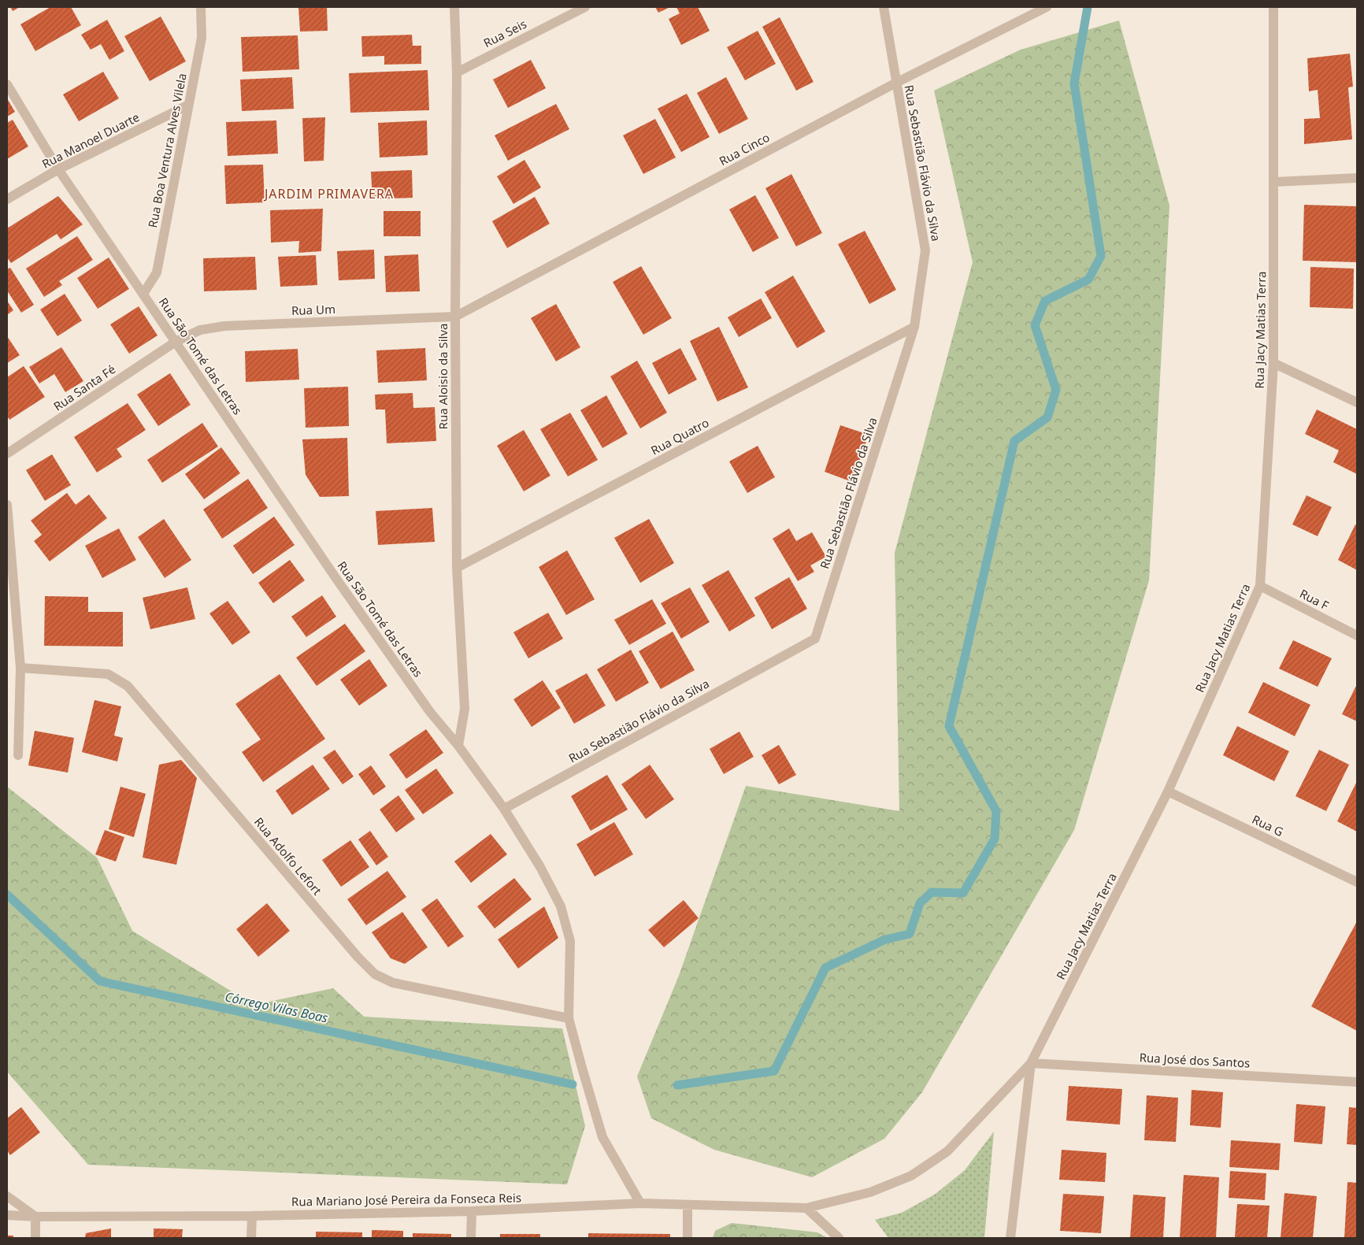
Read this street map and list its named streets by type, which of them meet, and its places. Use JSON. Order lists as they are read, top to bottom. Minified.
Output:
{"streets":{"street":["Rua Seis","Rua Manoel Duarte","Rua Cinco","Rua Boa Ventura Alves Vilela","Rua Sebastião Flávio da Silva","Rua Um","Rua Jacy Matias Terra","Rua São Tomé das Letras","Rua Aloisio da Silva","Rua Santa Fé","Rua Quatro","Rua F","Rua G","Rua Adolfo Lefort","Rua José dos Santos","Rua Mariano José Pereira da Fonseca Reis"]},"crossings":[["Rua Seis","Rua Aloisio da Silva"],["Rua Manoel Duarte","Rua Boa Ventura Alves Vilela"],["Rua Manoel Duarte","Rua São Tomé das Letras"],["Rua Cinco","Rua Sebastião Flávio da Silva"],["Rua Cinco","Rua Um"],["Rua Cinco","Rua Aloisio da Silva"],["Rua Boa Ventura Alves Vilela","Rua São Tomé das Letras"],["Rua Sebastião Flávio da Silva","Rua São Tomé das Letras"],["Rua Sebastião Flávio da Silva","Rua Quatro"],["Rua Um","Rua São Tomé das Letras"],["Rua Um","Rua Aloisio da Silva"],["Rua Um","Rua Santa Fé"],["Rua Jacy Matias Terra","Rua F"],["Rua Jacy Matias Terra","Rua G"],["Rua Jacy Matias Terra","Rua José dos Santos"],["Rua Jacy Matias Terra","Rua Mariano José Pereira da Fonseca Reis"],["Rua São Tomé das Letras","Rua Aloisio da Silva"],["Rua São Tomé das Letras","Rua Santa Fé"],["Rua São Tomé das Letras","Rua Adolfo Lefort"],["Rua São Tomé das Letras","Rua Mariano José Pereira da Fonseca Reis"],["Rua Aloisio da Silva","Rua Quatro"],["Rua José dos Santos","Rua Mariano José Pereira da Fonseca Reis"]],"districts":["JARDIM PRIMAVERA"],"water":["Córrego Vilas Boas"]}
